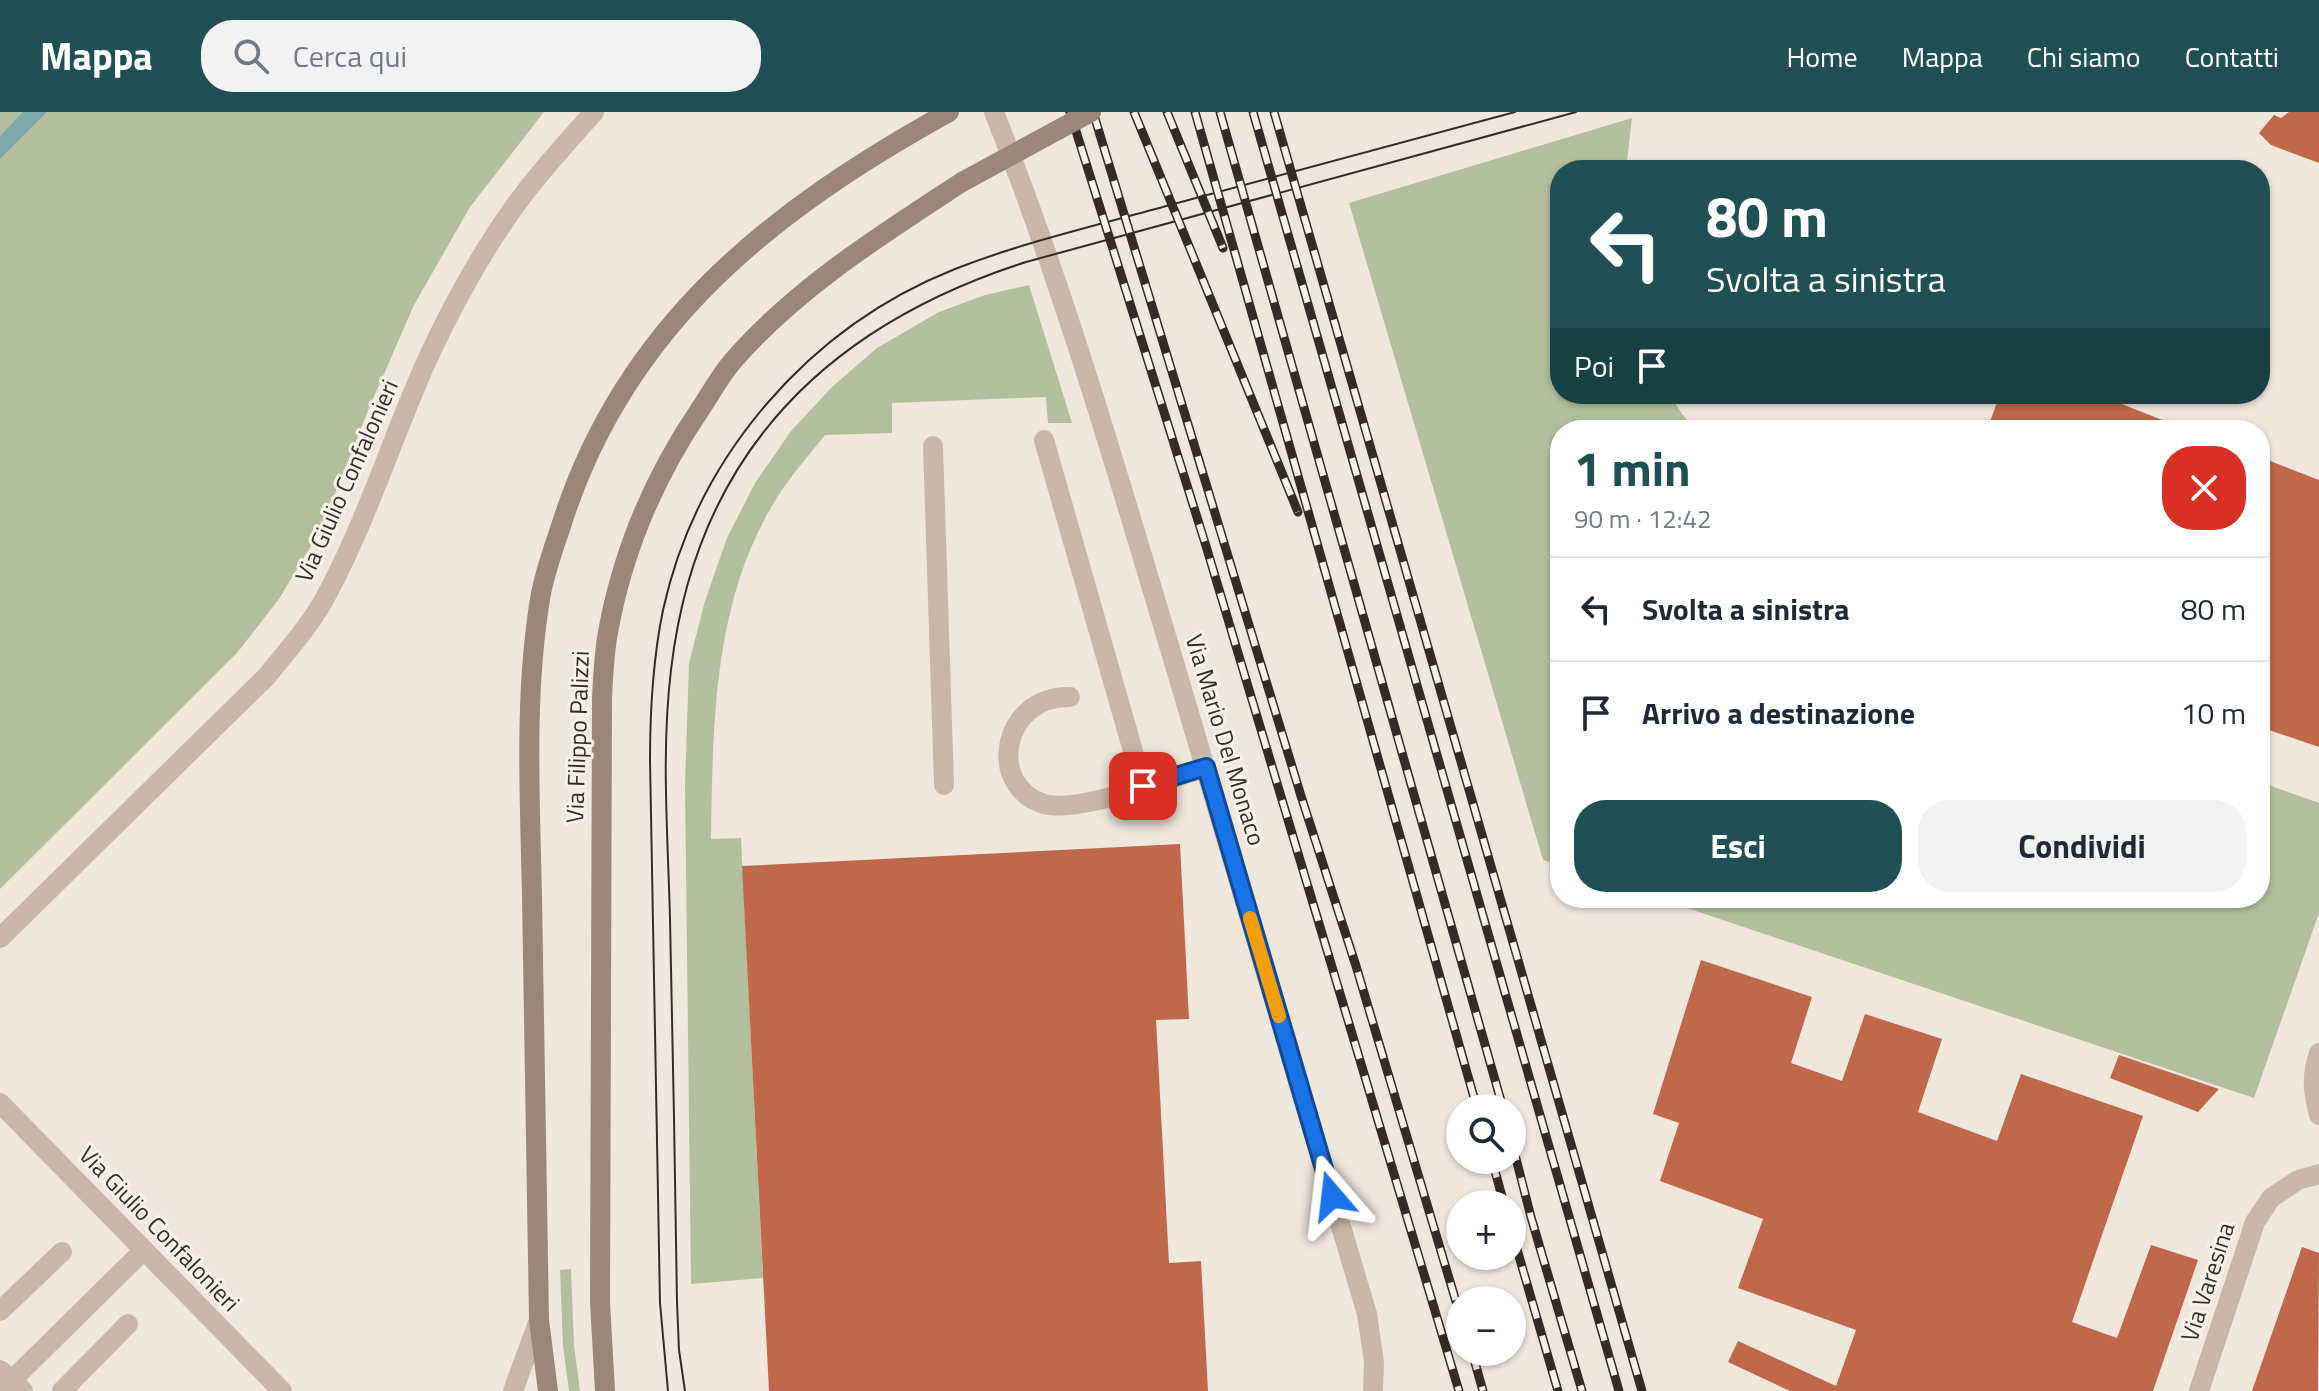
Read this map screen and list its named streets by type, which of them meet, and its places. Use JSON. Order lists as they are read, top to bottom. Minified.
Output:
{"streets":{"main road":["Via Filippo Palizzi"],"street":["Via Giulio Confalonieri","Via Mario Del Monaco","Via Varesina"]},"page":{"header":"Mappa","search":"Cerca qui","nav":["Home","Mappa","Chi siamo","Contatti"],"turn":["80 m","Svolta a sinistra"],"then":"Poi","heading":["1 min","90 m · 12:42"],"list":[{"name":"Svolta a sinistra","value":"80 m"},{"name":"Arrivo a destinazione","value":"10 m"}],"buttons":["Esci","Condividi"],"map_buttons":["+","−"]}}
